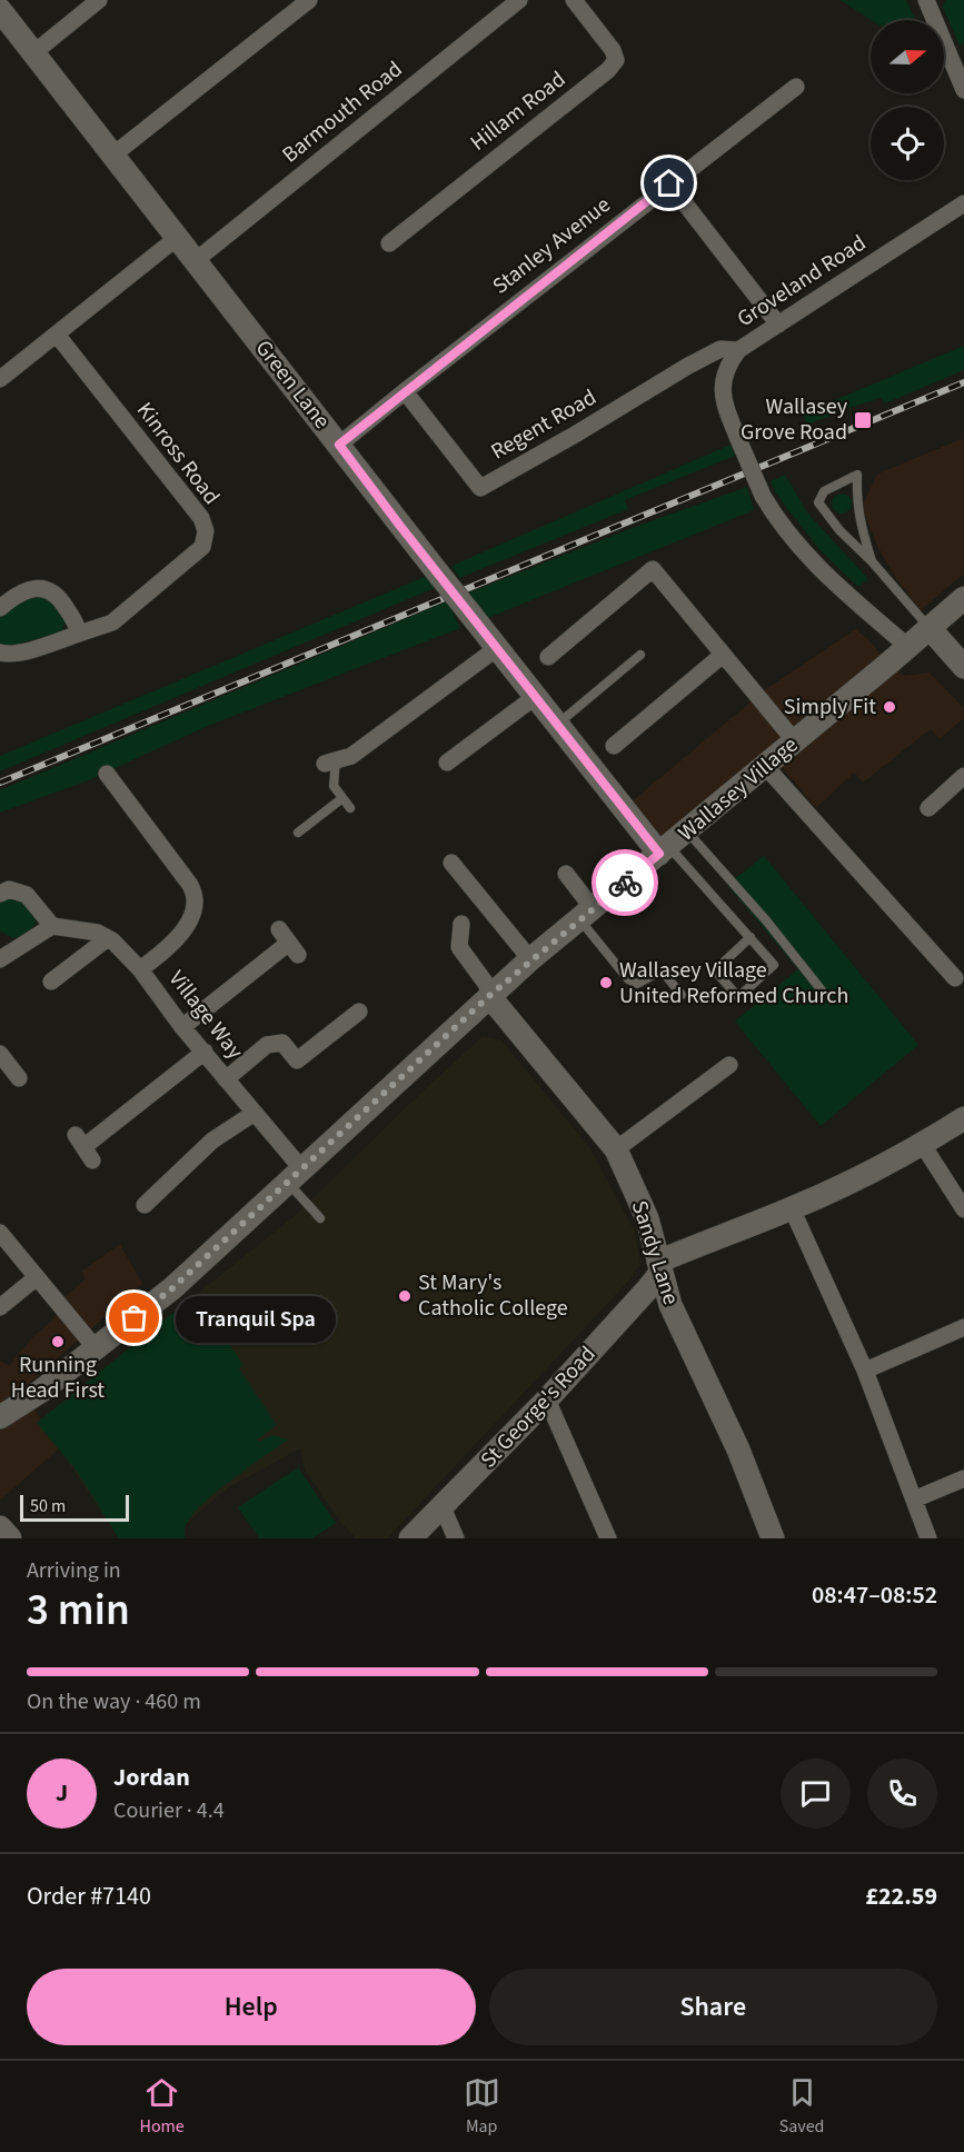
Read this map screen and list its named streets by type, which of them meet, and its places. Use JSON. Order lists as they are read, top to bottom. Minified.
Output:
{"streets":{"street":["Hillam Road","Barmouth Road","Stanley Avenue","Groveland Road","Green Lane","Regent Road","Kinross Road","Wallasey Village","Village Way","Sandy Lane","St George's Road"]},"crossings":[["Barmouth Road","Green Lane"],["Stanley Avenue","Green Lane"],["Stanley Avenue","Regent Road"],["Groveland Road","Regent Road"],["Groveland Road","Wallasey Village"],["Green Lane","Wallasey Village"],["Wallasey Village","Village Way"],["Wallasey Village","Sandy Lane"],["Sandy Lane","St George's Road"]],"places":{"transit":["Wallasey Grove Road"],"other":["Simply Fit","Wallasey Village United Reformed Church","St Mary's Catholic College","Tranquil Spa","Running Head First"]},"scale_bar":"50 m","north":"right","page":{"bubble":"Tranquil Spa","scale":"50 m","heading":["3 min","Arriving in","08:47–08:52"],"panel":["Jordan","Courier · 4.4","Order #7140","£22.59"],"bar":"On the way · 460 m","round":"J","buttons":["Help","Share"],"tabs":["Home","Map","Saved"]}}
